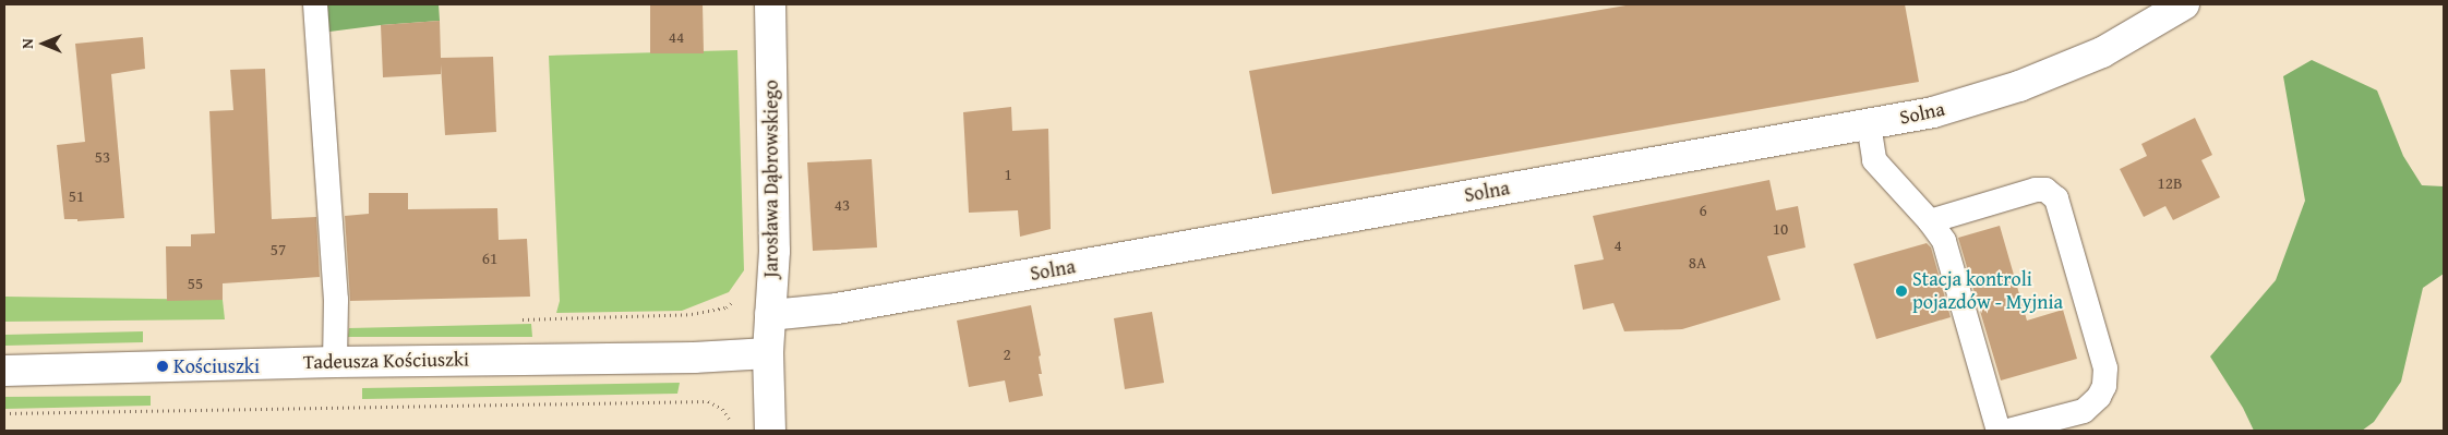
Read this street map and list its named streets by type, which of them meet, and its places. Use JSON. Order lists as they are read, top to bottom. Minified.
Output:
{"streets":{"street":["Solna","Jarosława Dąbrowskiego","Tadeusza Kościuszki"]},"crossings":[["Solna","Jarosława Dąbrowskiego"],["Jarosława Dąbrowskiego","Tadeusza Kościuszki"]],"places":["Stacja kontroli pojazdów - Myjnia","Kościuszki"],"house_numbers":["44","53","1","12B","51","43","6","10","4","57","61","8A","55","2"],"north":"left"}
